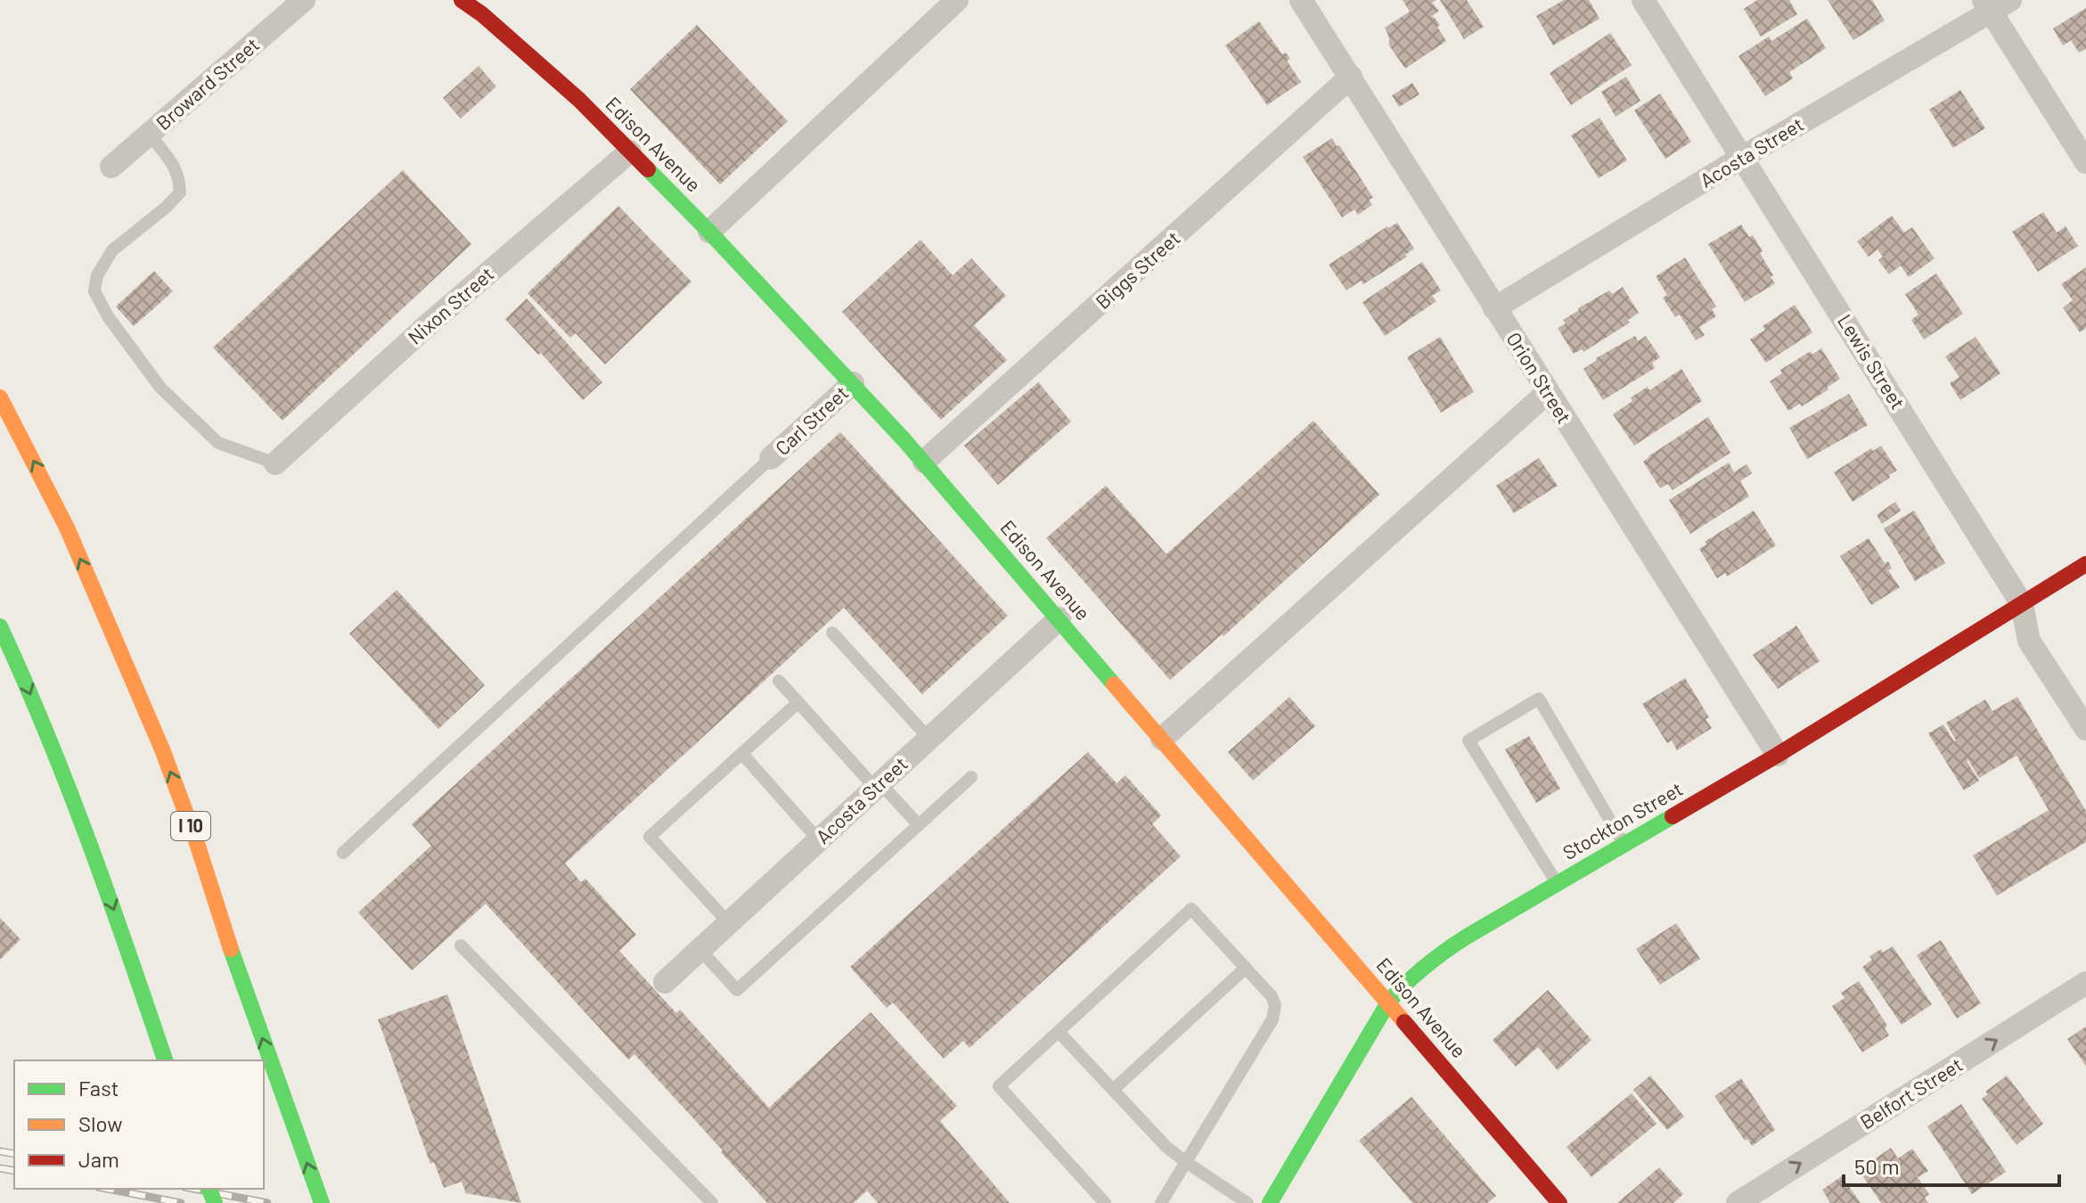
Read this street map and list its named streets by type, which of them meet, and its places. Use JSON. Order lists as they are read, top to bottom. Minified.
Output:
{"streets":{"main road":["Edison Avenue","Stockton Street","I 10"],"street":["Broward Street","Acosta Street","Biggs Street","Nixon Street","Lewis Street","Orion Street","Carl Street","Belfort Street"]},"crossings":[["Edison Avenue","Acosta Street"],["Edison Avenue","Biggs Street"],["Edison Avenue","Nixon Street"],["Edison Avenue","Carl Street"],["Edison Avenue","Stockton Street"],["Acosta Street","Lewis Street"],["Acosta Street","Orion Street"],["Biggs Street","Orion Street"],["Lewis Street","Stockton Street"],["Orion Street","Stockton Street"]],"one_way":["Belfort Street"],"legend":["Fast","Slow","Jam"],"scale_bar":"50 m"}
